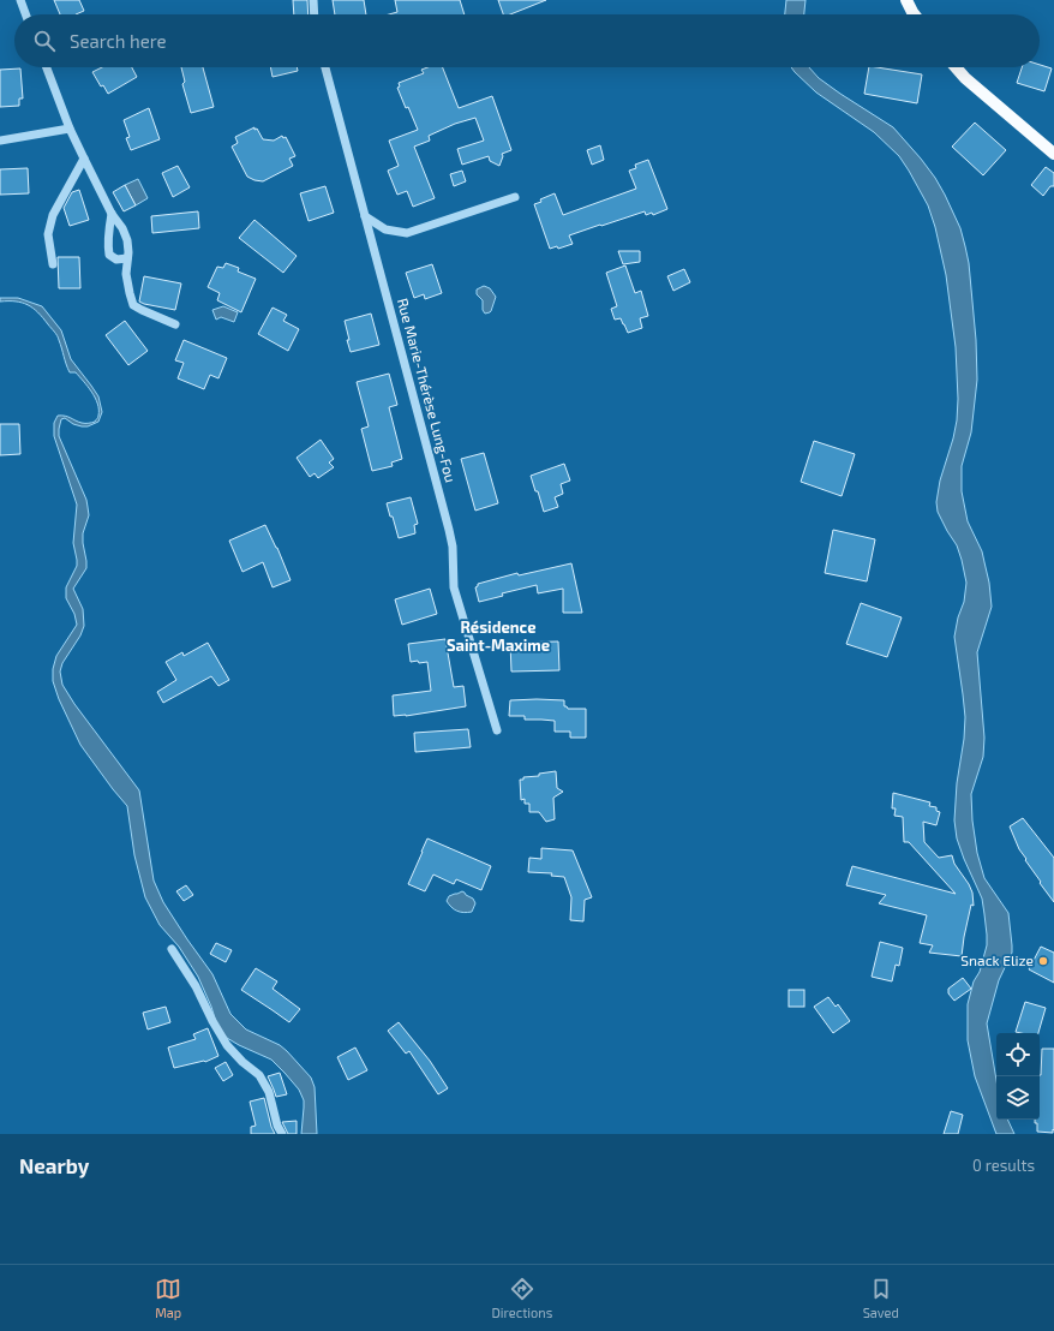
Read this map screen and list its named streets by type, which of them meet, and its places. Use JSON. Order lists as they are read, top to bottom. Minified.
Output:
{"streets":{"street":["Rue Marie-Thérèse Lung-Fou"]},"districts":["Résidence Saint-Maxime"],"places":["Snack Elize"],"page":{"search":"Search here","heading":["Nearby","0 results"],"nav":["Map","Directions","Saved"]}}
